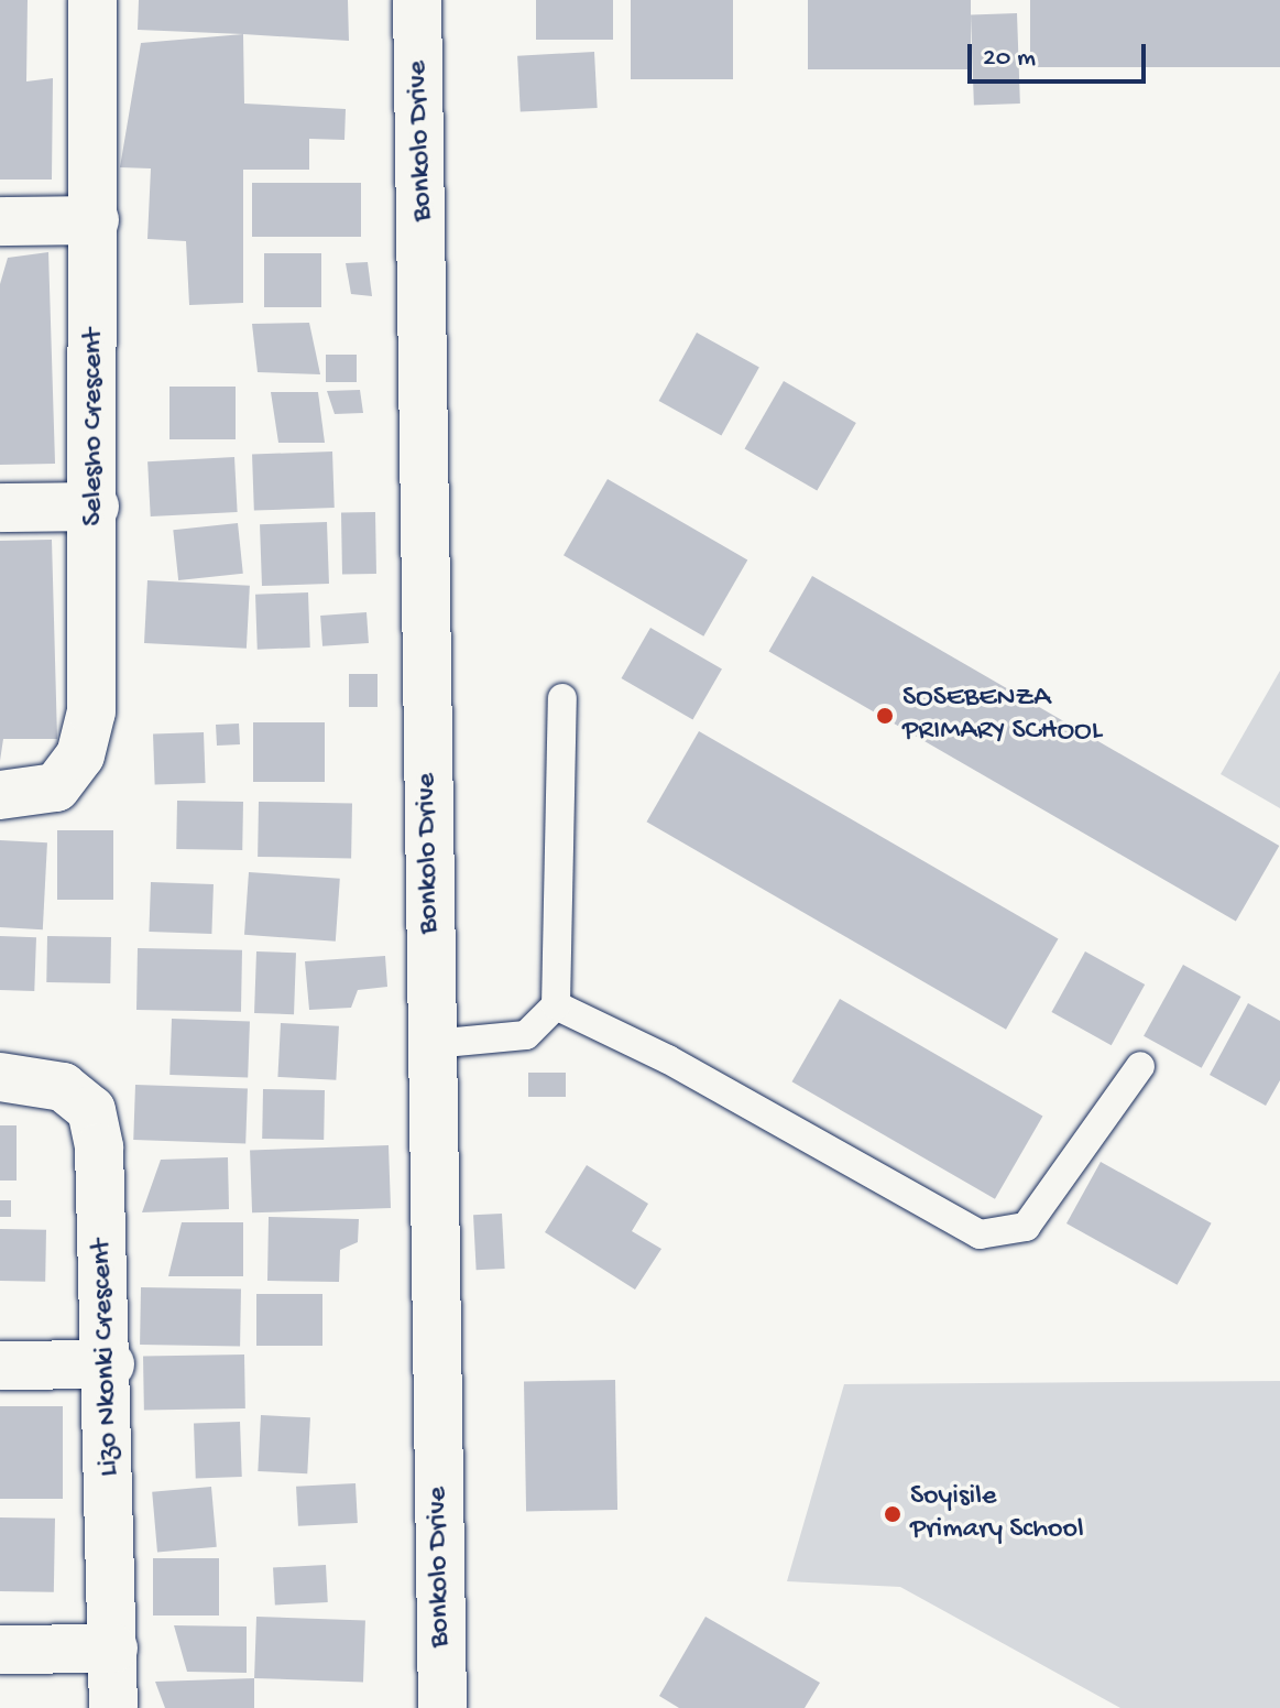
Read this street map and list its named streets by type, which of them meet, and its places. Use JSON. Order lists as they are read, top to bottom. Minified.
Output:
{"streets":{"street":["Bonkolo Drive","Selesho Crescent","Lizo Nkonki Crescent"]},"places":["SOSEBENZA PRIMARY SCHOOL","Soyisile Primary School"],"scale_bar":"20 m"}
